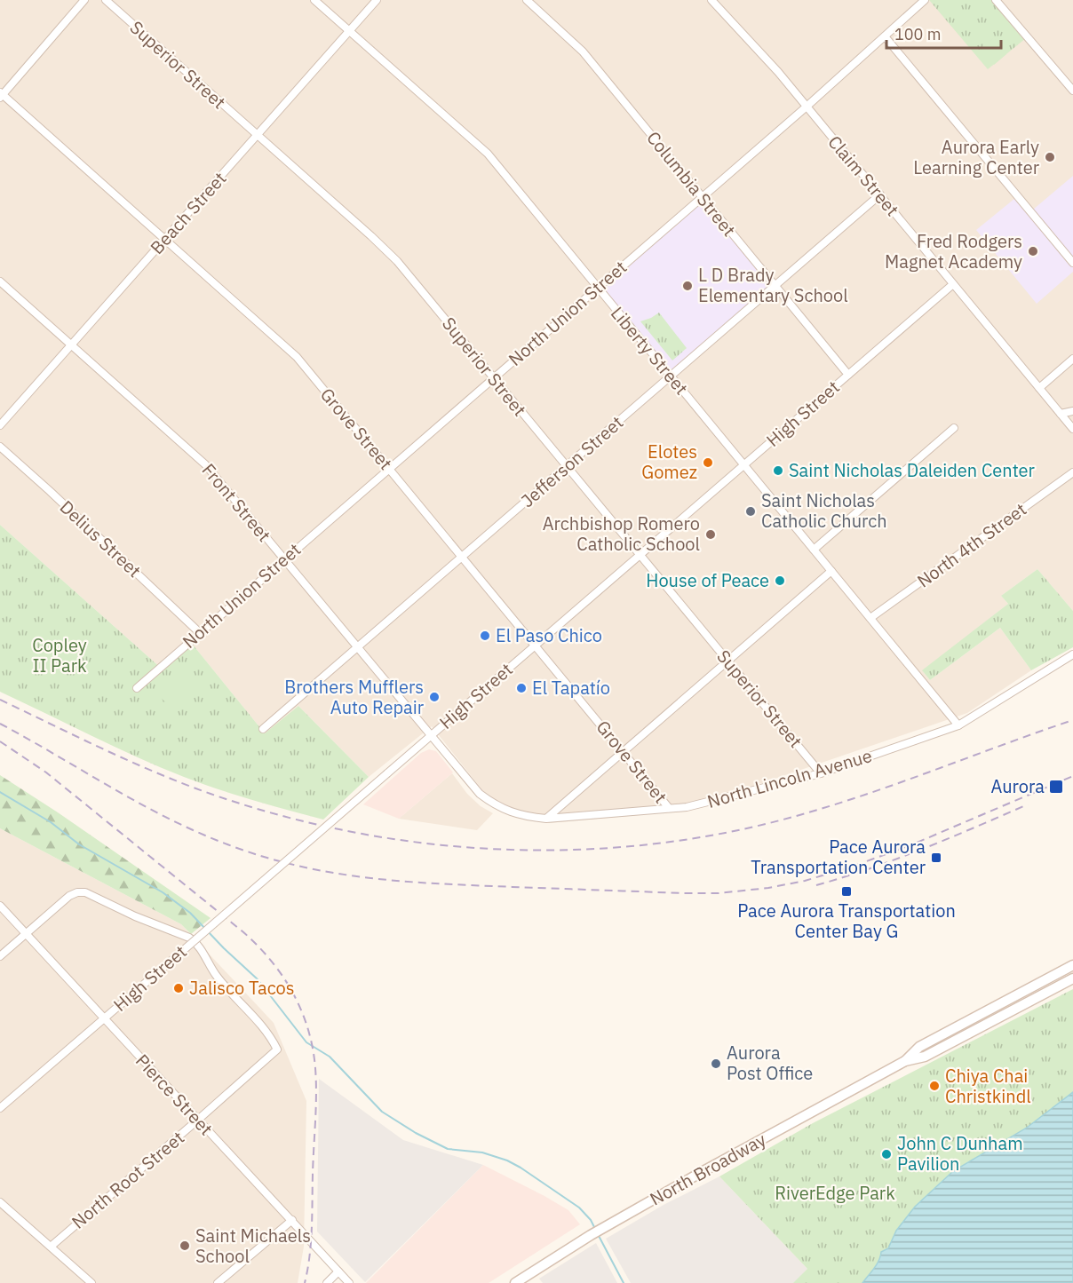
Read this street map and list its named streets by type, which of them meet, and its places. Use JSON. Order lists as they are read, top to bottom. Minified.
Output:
{"streets":{"main road":["North Broadway"],"street":["Superior Street","Claim Street","Columbia Street","Beach Street","North Union Street","Liberty Street","High Street","Grove Street","Jefferson Street","Front Street","Delius Street","North 4th Street","North Lincoln Avenue","Pierce Street","North Root Street"]},"crossings":[["Superior Street","Beach Street"],["Superior Street","North Union Street"],["Superior Street","High Street"],["Superior Street","Jefferson Street"],["Superior Street","North Lincoln Avenue"],["Claim Street","North Union Street"],["Claim Street","High Street"],["Claim Street","Jefferson Street"],["Columbia Street","North Union Street"],["Columbia Street","High Street"],["Columbia Street","Jefferson Street"],["Beach Street","Liberty Street"],["Beach Street","Grove Street"],["Beach Street","Front Street"],["North Union Street","Liberty Street"],["North Union Street","Grove Street"],["North Union Street","Front Street"],["North Union Street","Delius Street"],["Liberty Street","High Street"],["Liberty Street","Jefferson Street"],["Liberty Street","North 4th Street"],["Liberty Street","North Lincoln Avenue"],["High Street","Grove Street"],["High Street","Front Street"],["High Street","Pierce Street"],["Grove Street","Jefferson Street"],["Grove Street","North Lincoln Avenue"],["Jefferson Street","Front Street"],["Front Street","North Lincoln Avenue"],["Pierce Street","North Root Street"]],"parks":["Copley II Park","RiverEdge Park"],"places":{"other":["Aurora Early Learning Center","Fred Rodgers Magnet Academy","L D Brady Elementary School","Elotes Gomez","Saint Nicholas Daleiden Center","Saint Nicholas Catholic Church","Archbishop Romero Catholic School","House of Peace","El Paso Chico","El Tapatío","Brothers Mufflers Auto Repair","Jalisco Tacos","Aurora Post Office","Chiya Chai Christkindl","John C Dunham Pavilion","Saint Michaels School"],"transit":["Aurora","Pace Aurora Transportation Center","Pace Aurora Transportation Center Bay G"]},"scale_bar":"100 m"}
